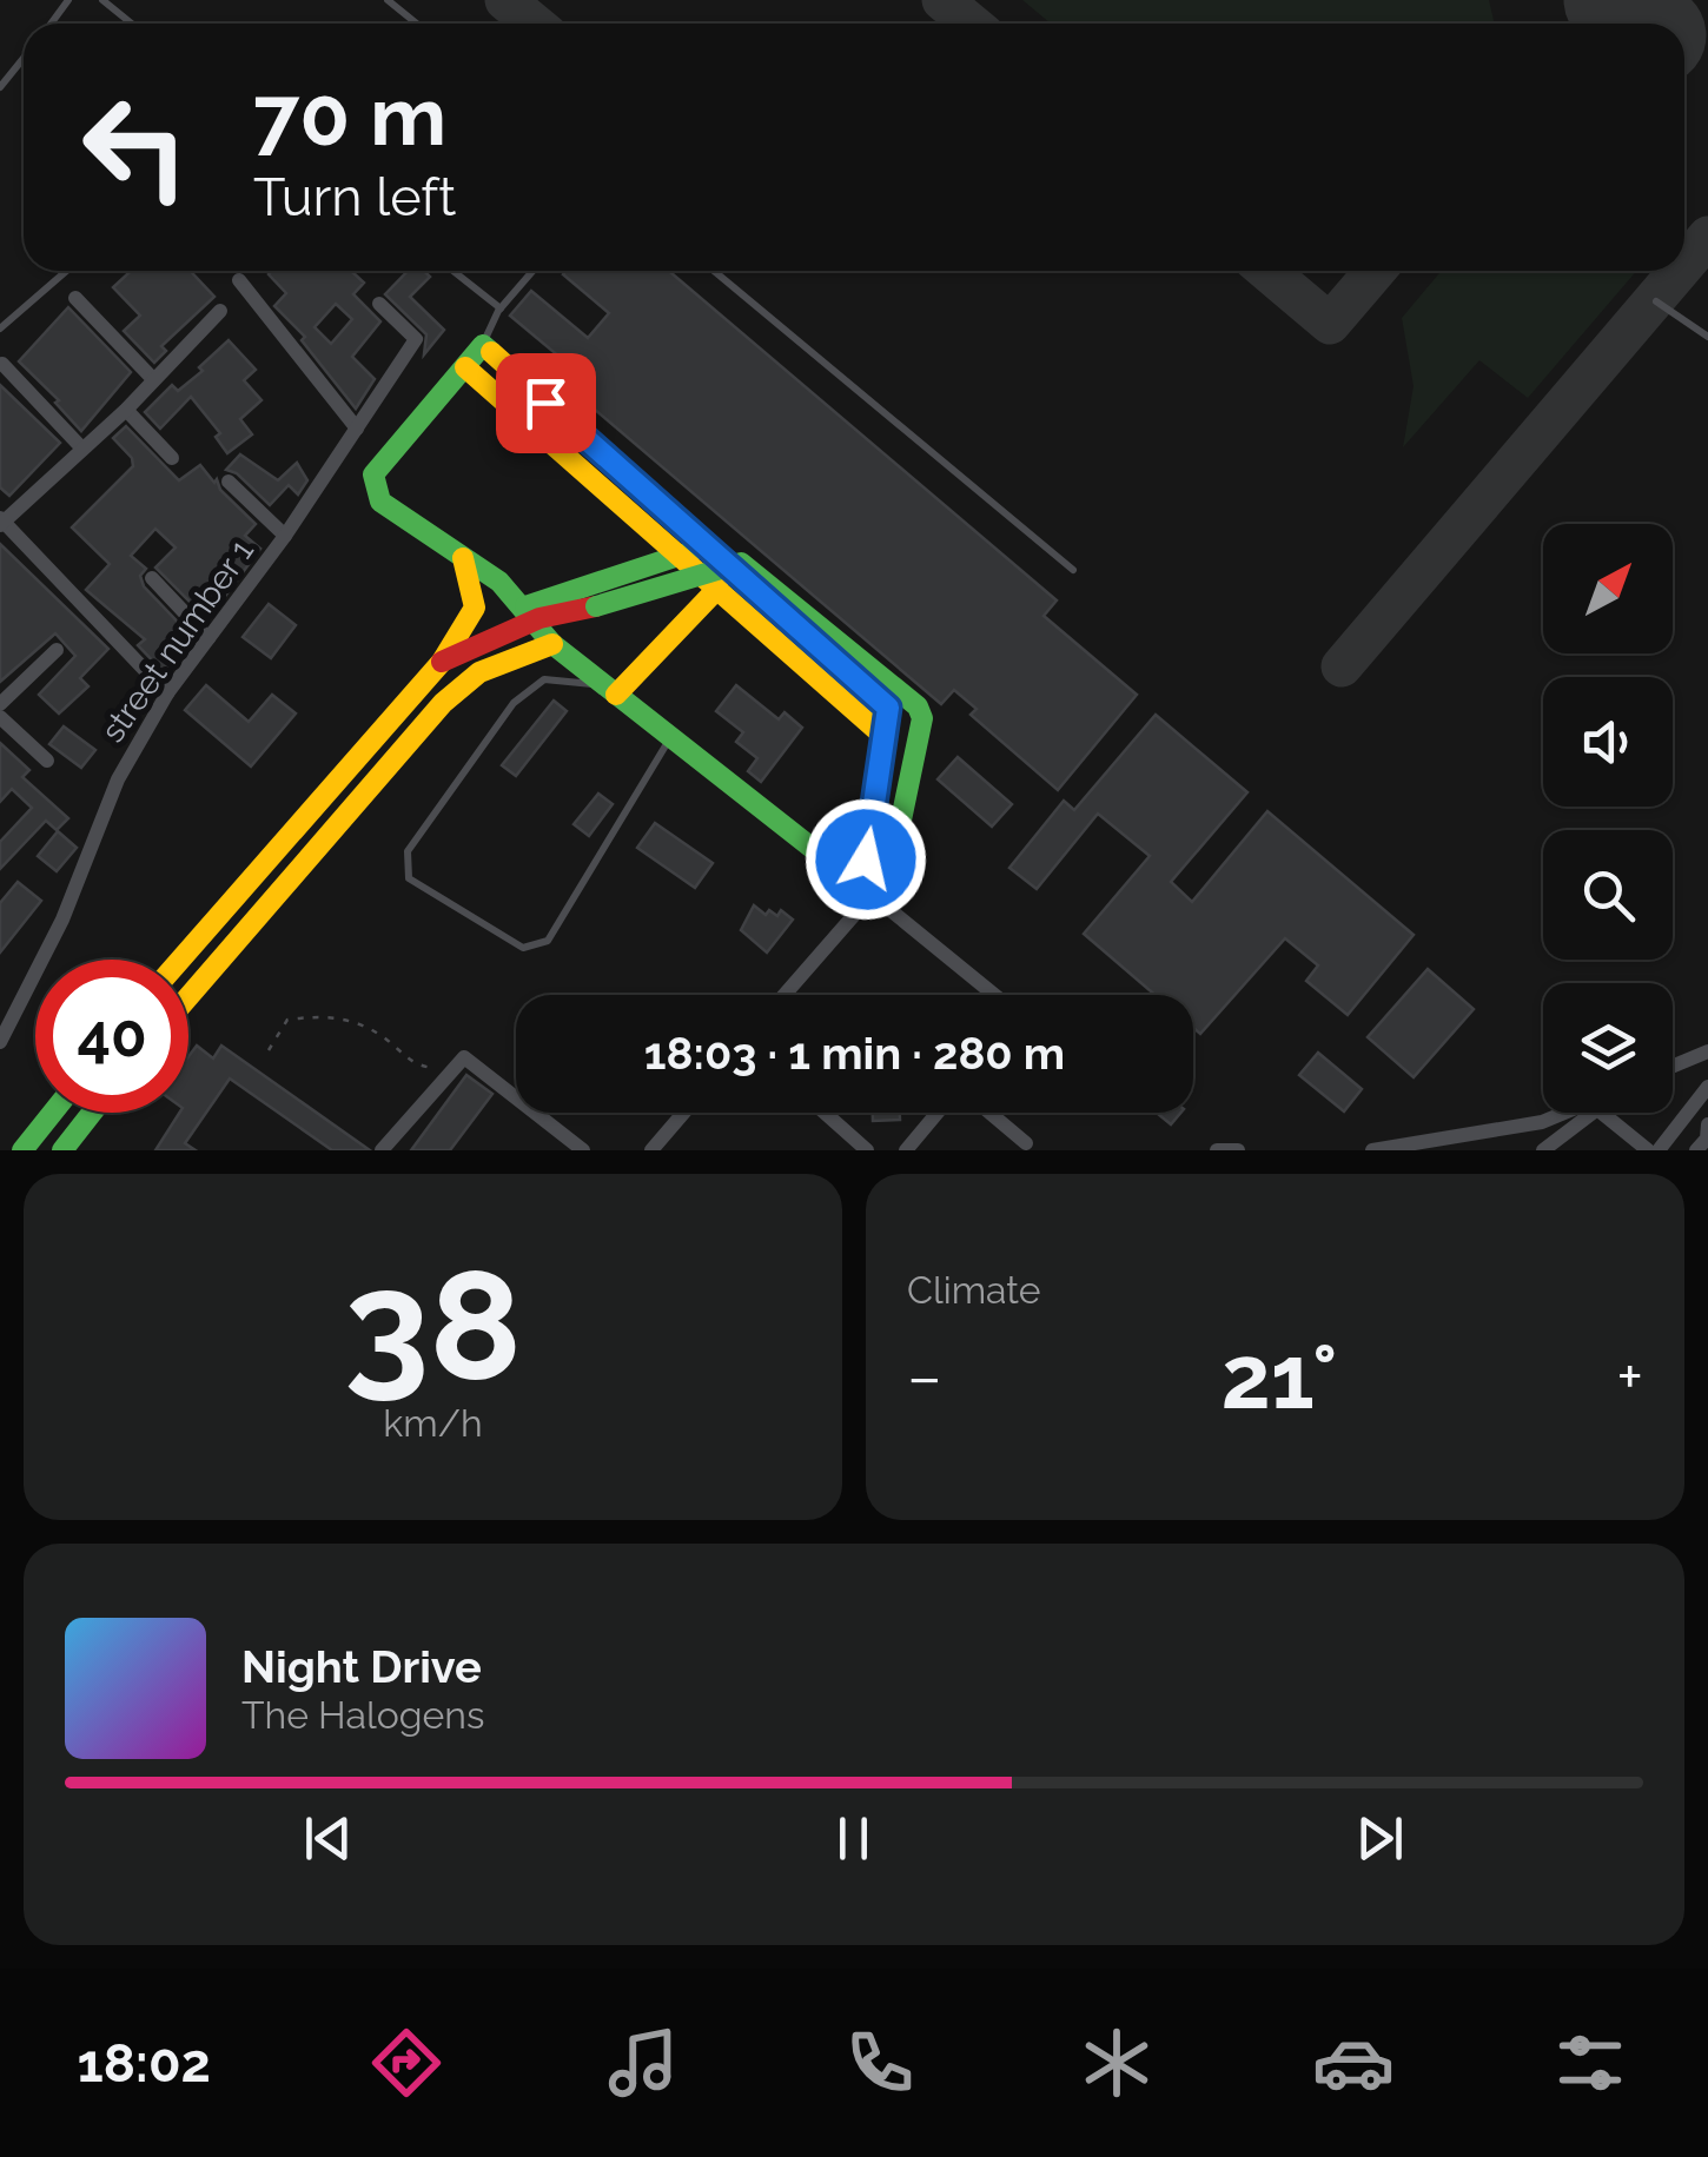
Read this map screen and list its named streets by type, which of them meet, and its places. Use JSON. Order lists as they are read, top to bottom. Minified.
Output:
{"streets":{"street":["street number 1"]},"north":"top right","page":{"turn":["70 m","Turn left"],"limit":"40","trip":"18:03 · 1 min · 280 m","tile":[["38","km/h"],"Climate"],"heat":["−","21°","+"],"song":["Night Drive","The Halogens"],"tabs":"18:02"}}
